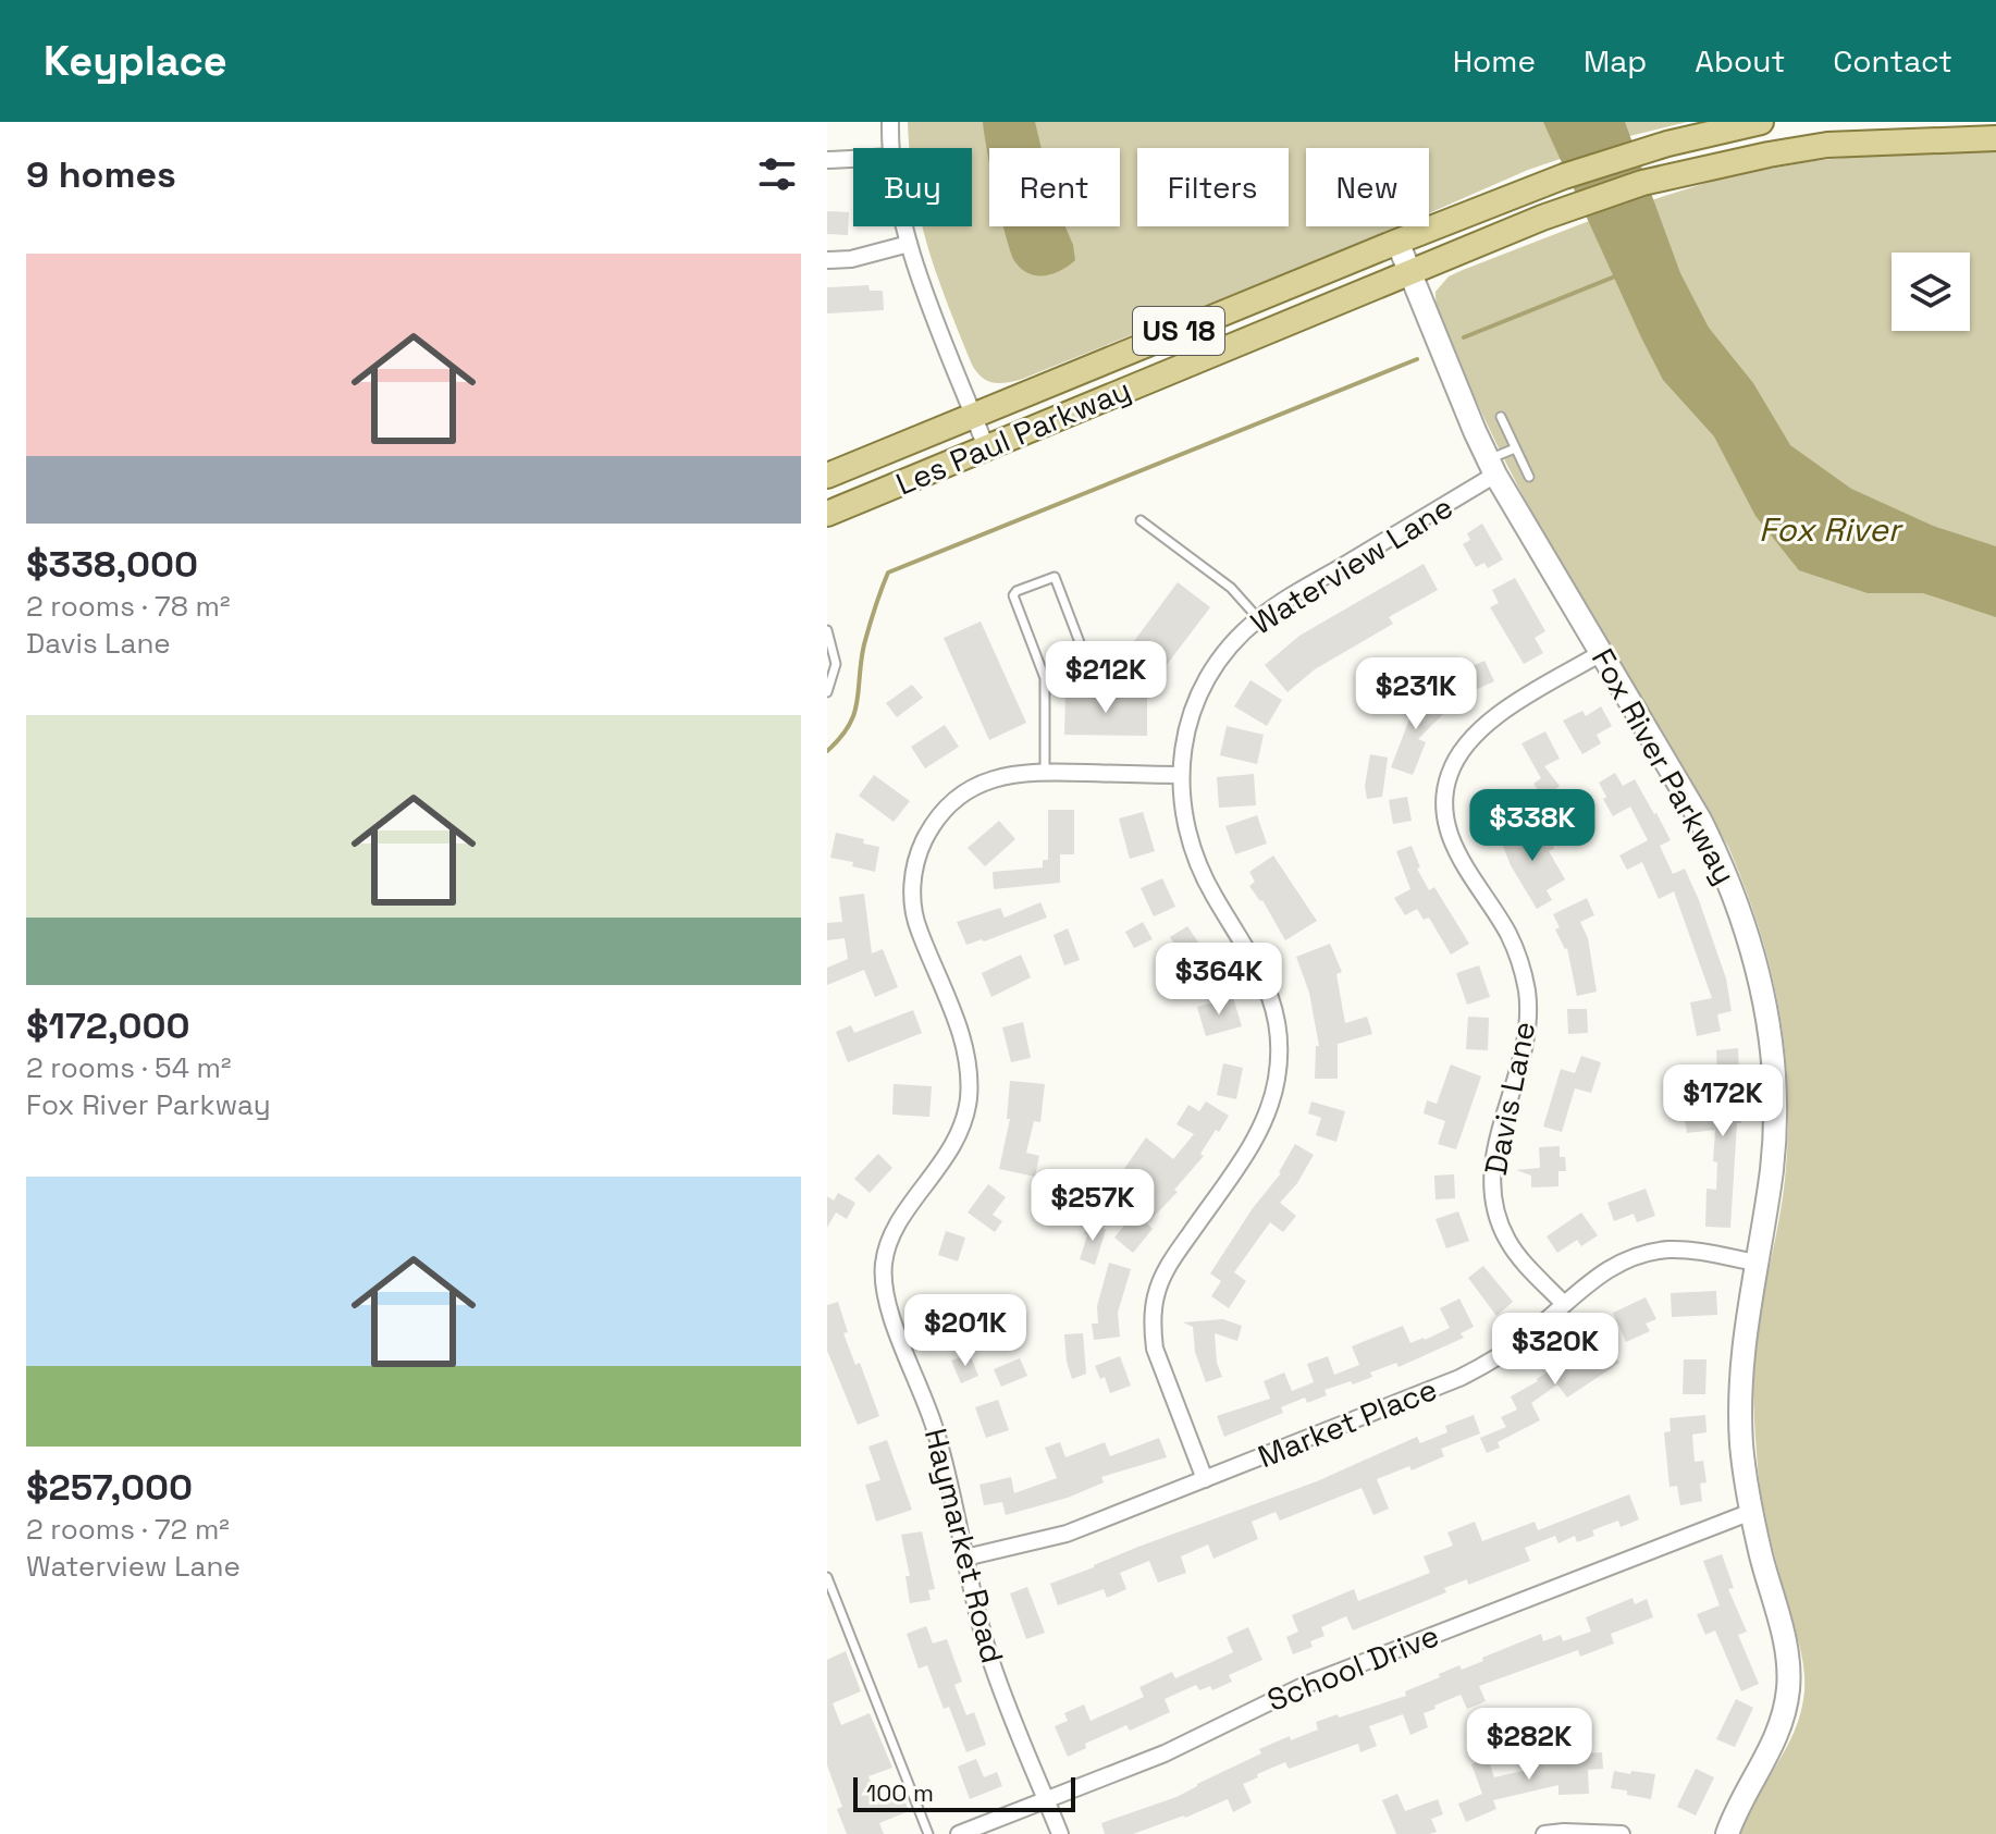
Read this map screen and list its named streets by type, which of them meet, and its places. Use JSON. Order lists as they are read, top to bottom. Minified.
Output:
{"streets":{"main road":["US 18","Les Paul Parkway"],"street":["Waterview Lane","Fox River Parkway","Davis Lane","Market Place","Haymarket Road","School Drive"]},"crossings":[["Les Paul Parkway","Fox River Parkway"],["Waterview Lane","Fox River Parkway"],["Waterview Lane","Market Place"],["Waterview Lane","Haymarket Road"],["Fox River Parkway","Davis Lane"],["Fox River Parkway","Market Place"],["Fox River Parkway","School Drive"],["Davis Lane","Market Place"],["Market Place","Haymarket Road"],["Haymarket Road","School Drive"]],"water":["Fox River"],"scale_bar":"100 m","page":{"header":"Keyplace","nav":["Home","Map","About","Contact"],"heading":"9 homes","chip":["Buy","Rent","Filters","New"],"list":[{"name":"$338,000","note":"2 rooms · 78 m² · Davis Lane"},{"name":"$172,000","note":"2 rooms · 54 m² · Fox River Parkway"},{"name":"$257,000","note":"2 rooms · 72 m² · Waterview Lane"}],"price":["$212K","$231K","$338K","$364K","$172K","$257K","$201K","$320K","$282K"],"scale":"100 m"}}
